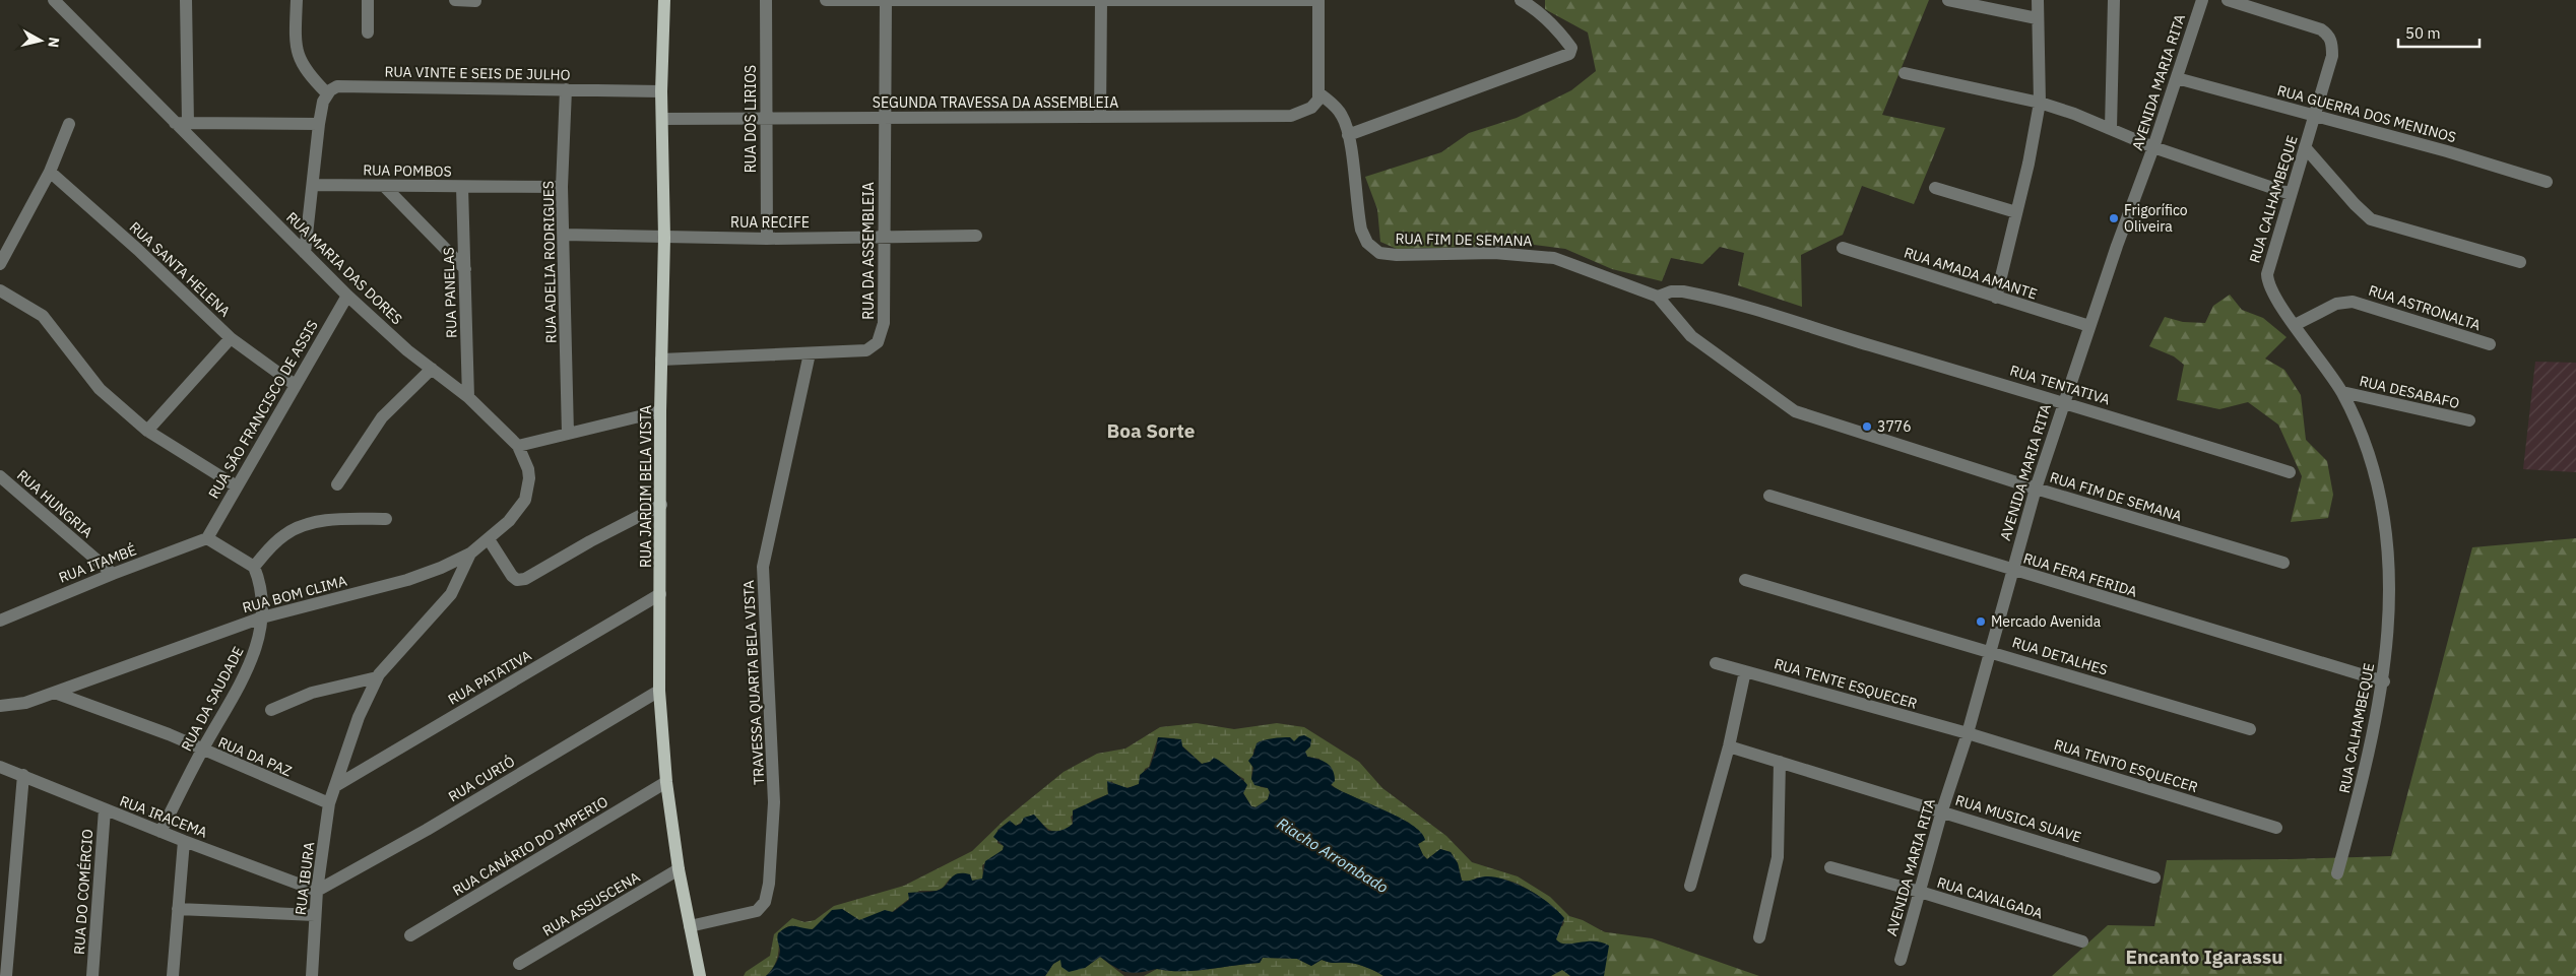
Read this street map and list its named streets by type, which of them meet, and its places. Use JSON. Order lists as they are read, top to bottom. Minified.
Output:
{"streets":{"main road":["RUA JARDIM BELA VISTA"],"street":["RUA VINTE E SEIS DE JULHO","AVENIDA MARIA RITA","SEGUNDA TRAVESSA DA ASSEMBLEIA","RUA GUERRA DOS MENINOS","RUA DOS LIRIOS","RUA POMBOS","RUA CALHAMBEQUE","RUA RECIFE","RUA FIM DE SEMANA","RUA DA ASSEMBLEIA","RUA ADELIA RODRIGUES","RUA MARIA DAS DORES","RUA SANTA HELENA","RUA AMADA AMANTE","RUA PANELAS","RUA ASTRONALTA","RUA TENTATIVA","RUA DESABAFO","RUA SÃO FRANCISCO DE ASSIS","RUA HUNGRIA","RUA ITAMBÉ","RUA FERA FERIDA","RUA BOM CLIMA","RUA DETALHES","RUA PATATIVA","TRAVESSA QUARTA BELA VISTA","RUA TENTE ESQUECER","RUA DA SAUDADE","RUA DA PAZ","RUA TENTO ESQUECER","RUA CURIÓ","RUA IRACEMA","RUA MUSICA SUAVE","RUA CANÁRIO DO IMPERIO","RUA IBURA","RUA DO COMÉRCIO","RUA CAVALGADA","RUA ASSUSCENA"]},"crossings":[["RUA VINTE E SEIS DE JULHO","RUA ADELIA RODRIGUES"],["RUA VINTE E SEIS DE JULHO","RUA JARDIM BELA VISTA"],["AVENIDA MARIA RITA","RUA GUERRA DOS MENINOS"],["AVENIDA MARIA RITA","RUA FIM DE SEMANA"],["AVENIDA MARIA RITA","RUA AMADA AMANTE"],["AVENIDA MARIA RITA","RUA TENTATIVA"],["AVENIDA MARIA RITA","RUA FERA FERIDA"],["AVENIDA MARIA RITA","RUA DETALHES"],["AVENIDA MARIA RITA","RUA TENTE ESQUECER"],["AVENIDA MARIA RITA","RUA TENTO ESQUECER"],["AVENIDA MARIA RITA","RUA MUSICA SUAVE"],["AVENIDA MARIA RITA","RUA CAVALGADA"],["SEGUNDA TRAVESSA DA ASSEMBLEIA","RUA DOS LIRIOS"],["SEGUNDA TRAVESSA DA ASSEMBLEIA","RUA FIM DE SEMANA"],["SEGUNDA TRAVESSA DA ASSEMBLEIA","RUA DA ASSEMBLEIA"],["SEGUNDA TRAVESSA DA ASSEMBLEIA","RUA JARDIM BELA VISTA"],["RUA GUERRA DOS MENINOS","RUA CALHAMBEQUE"],["RUA DOS LIRIOS","RUA RECIFE"],["RUA POMBOS","RUA ADELIA RODRIGUES"],["RUA POMBOS","RUA PANELAS"],["RUA CALHAMBEQUE","RUA ASTRONALTA"],["RUA CALHAMBEQUE","RUA DESABAFO"],["RUA CALHAMBEQUE","RUA FERA FERIDA"],["RUA RECIFE","RUA DA ASSEMBLEIA"],["RUA RECIFE","RUA ADELIA RODRIGUES"],["RUA RECIFE","RUA JARDIM BELA VISTA"],["RUA FIM DE SEMANA","RUA TENTATIVA"],["RUA DA ASSEMBLEIA","RUA JARDIM BELA VISTA"],["RUA DA ASSEMBLEIA","TRAVESSA QUARTA BELA VISTA"],["RUA MARIA DAS DORES","RUA PANELAS"],["RUA MARIA DAS DORES","RUA SÃO FRANCISCO DE ASSIS"],["RUA MARIA DAS DORES","RUA BOM CLIMA"],["RUA SANTA HELENA","RUA SÃO FRANCISCO DE ASSIS"],["RUA SÃO FRANCISCO DE ASSIS","RUA ITAMBÉ"],["RUA JARDIM BELA VISTA","RUA PATATIVA"],["RUA JARDIM BELA VISTA","TRAVESSA QUARTA BELA VISTA"],["RUA JARDIM BELA VISTA","RUA CURIÓ"],["RUA JARDIM BELA VISTA","RUA CANÁRIO DO IMPERIO"],["RUA JARDIM BELA VISTA","RUA ASSUSCENA"],["RUA HUNGRIA","RUA ITAMBÉ"],["RUA BOM CLIMA","RUA DA SAUDADE"],["RUA BOM CLIMA","RUA DA PAZ"],["RUA PATATIVA","RUA IBURA"],["RUA TENTE ESQUECER","RUA TENTO ESQUECER"],["RUA DA SAUDADE","RUA DA PAZ"],["RUA DA SAUDADE","RUA IRACEMA"],["RUA DA PAZ","RUA IBURA"],["RUA CURIÓ","RUA IRACEMA"],["RUA CURIÓ","RUA IBURA"],["RUA IRACEMA","RUA IBURA"],["RUA IRACEMA","RUA DO COMÉRCIO"]],"districts":["Boa Sorte","Encanto Igarassu"],"water":["Riacho Arrombado"],"places":["Frigorífico Oliveira","3776","Mercado Avenida"],"scale_bar":"50 m","north":"right"}
